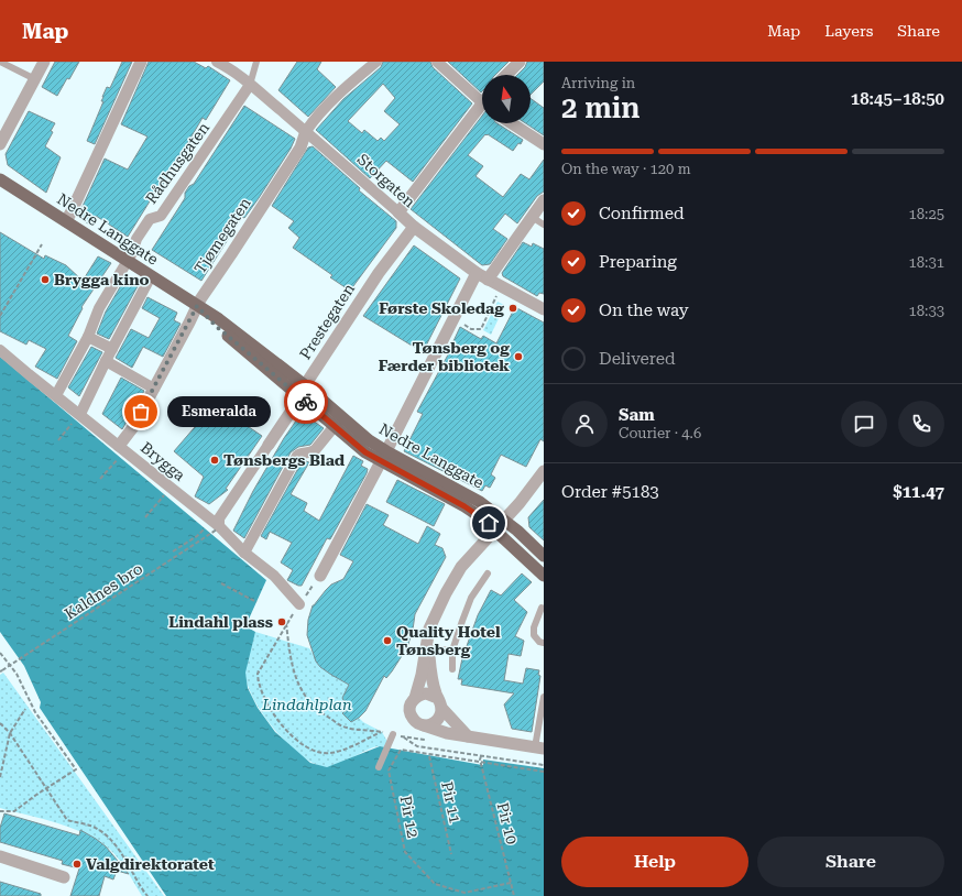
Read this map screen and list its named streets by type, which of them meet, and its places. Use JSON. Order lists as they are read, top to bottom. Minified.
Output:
{"streets":{"main road":["Nedre Langgate"],"street":["Rådhusgaten","Storgaten","Tjømegaten","Prestegaten","Brygga"],"path":["Kaldnes bro","Pir 11","Pir 12","Pir 10"]},"crossings":[["Rådhusgaten","Storgaten"],["Rådhusgaten","Nedre Langgate"],["Rådhusgaten","Brygga"],["Storgaten","Tjømegaten"],["Storgaten","Prestegaten"],["Nedre Langgate","Tjømegaten"],["Nedre Langgate","Prestegaten"],["Tjømegaten","Brygga"],["Prestegaten","Brygga"],["Prestegaten","Kaldnes bro"],["Brygga","Kaldnes bro"],["Pir 12","Pir 10"]],"parks":["Lindahlplan"],"places":["Brygga kino","Første Skoledag","Tønsberg og Færder bibliotek","Esmeralda","Tønsbergs Blad","Lindahl plass","Quality Hotel Tønsberg","Valgdirektoratet"],"north":"top","page":{"header":"Map","nav":["Map","Layers","Share"],"heading":["2 min","Arriving in","18:45–18:50"],"panel":["Sam","Courier · 4.6","Order #5183","$11.47"],"bar":"On the way · 120 m","list":[["Confirmed","18:25"],["Preparing","18:31"],["On the way","18:33"],"Delivered"],"bubble":"Esmeralda","buttons":["Help","Share"]}}
